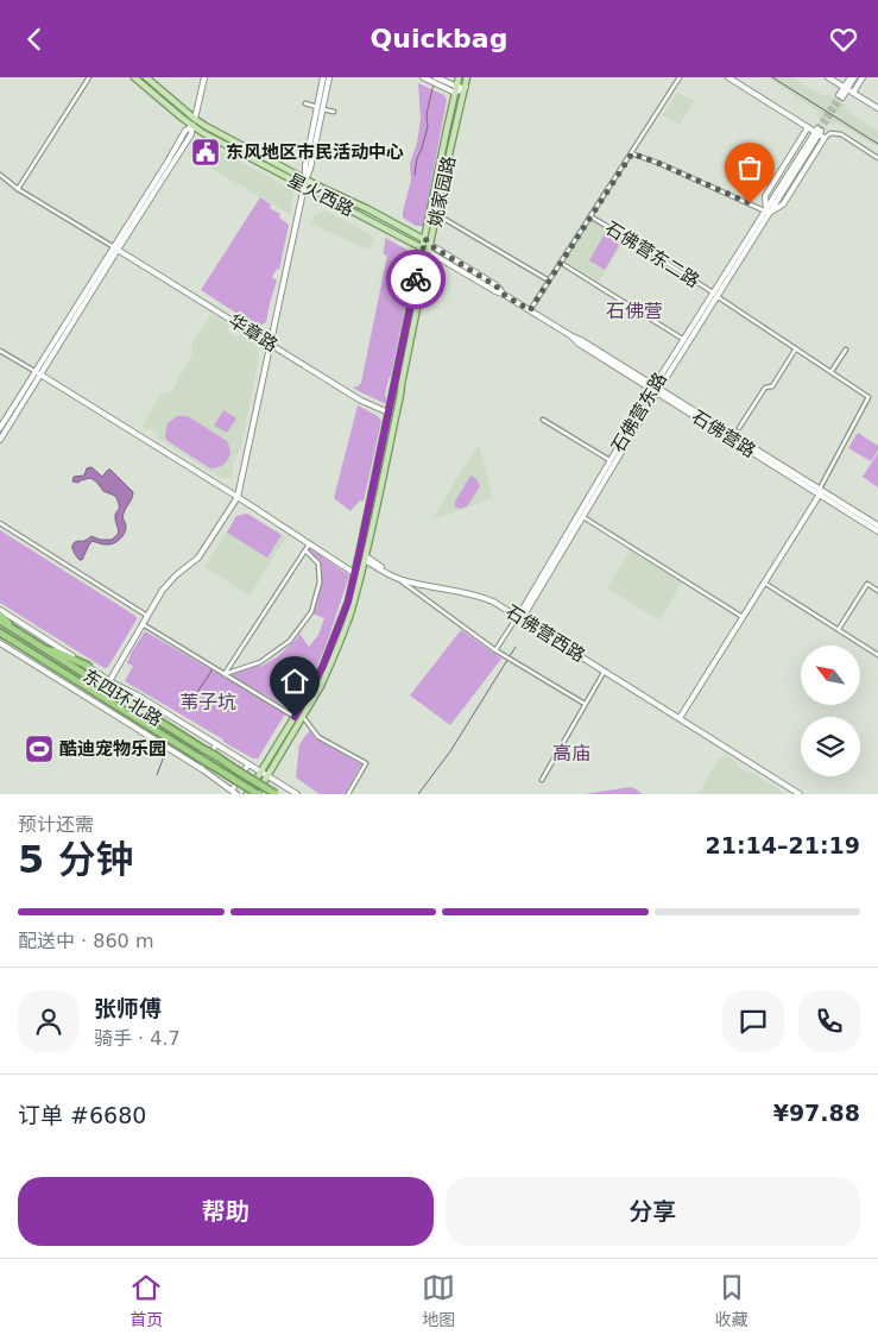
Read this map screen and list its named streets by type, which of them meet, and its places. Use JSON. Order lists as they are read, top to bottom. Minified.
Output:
{"streets":{"highway":["东四环北路"],"main road":["姚家园路","星火西路"],"street":["石佛营东二路","华章路","石佛营东路","石佛营路","石佛营西路"]},"crossings":[["姚家园路","星火西路"],["姚家园路","华章路"],["姚家园路","石佛营路"],["姚家园路","石佛营西路"],["姚家园路","东四环北路"],["星火西路","石佛营路"],["石佛营东二路","石佛营东路"],["石佛营东二路","石佛营路"],["石佛营东路","石佛营路"],["石佛营东路","石佛营西路"]],"districts":["石佛营","苇子坑","高庙"],"places":{"public building":["东风地区市民活动中心"],"sports":["酷迪宠物乐园"]},"north":"top left","page":{"header":"Quickbag","heading":["5 分钟","预计还需","21:14–21:19"],"panel":["张师傅","骑手 · 4.7","订单 #6680","¥97.88"],"bar":"配送中 · 860 m","buttons":["帮助","分享"],"tabs":["首页","地图","收藏"]}}
